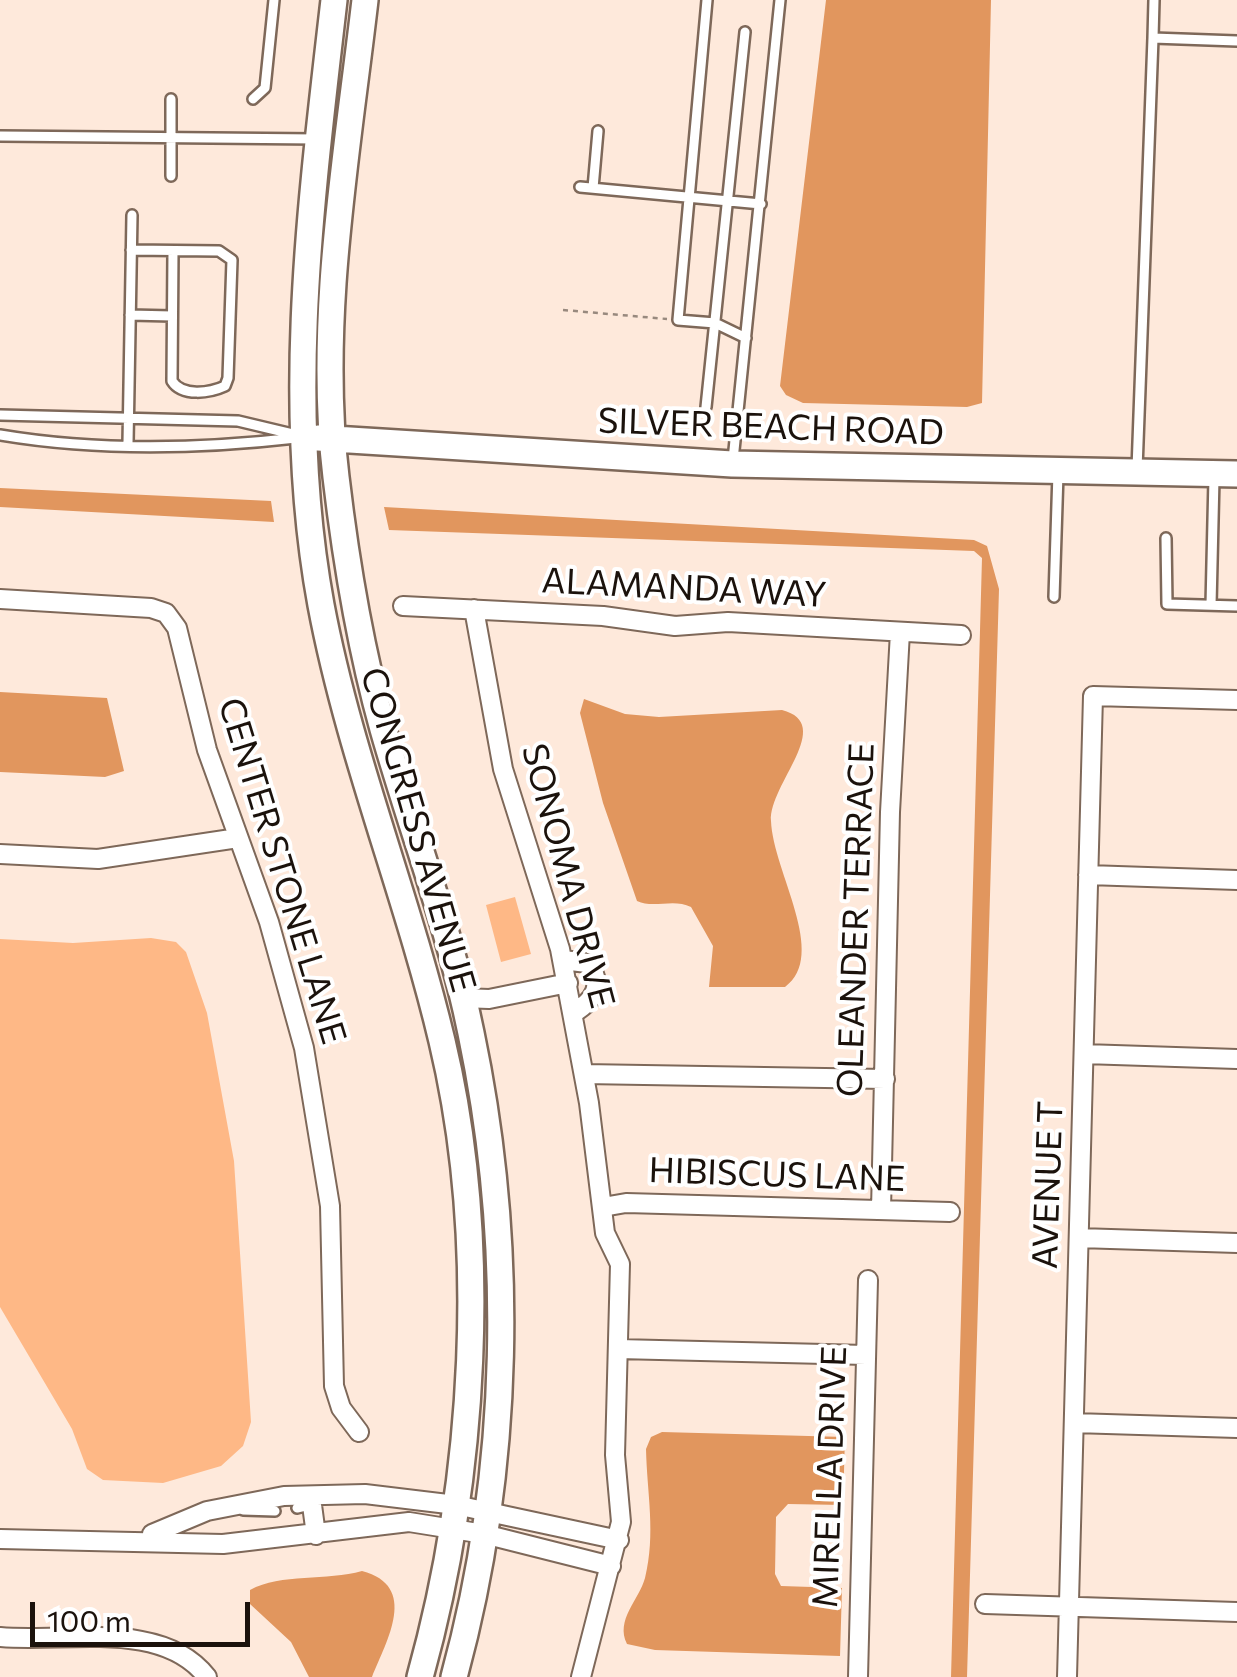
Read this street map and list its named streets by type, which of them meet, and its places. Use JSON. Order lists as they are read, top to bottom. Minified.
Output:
{"streets":{"street":["SILVER BEACH ROAD","ALAMANDA WAY","CONGRESS AVENUE","CENTER STONE LANE","SONOMA DRIVE","OLEANDER TERRACE","HIBISCUS LANE","AVENUE T","MIRELLA DRIVE"]},"crossings":[["SILVER BEACH ROAD","CONGRESS AVENUE"],["ALAMANDA WAY","SONOMA DRIVE"],["ALAMANDA WAY","OLEANDER TERRACE"],["SONOMA DRIVE","HIBISCUS LANE"],["OLEANDER TERRACE","HIBISCUS LANE"]],"scale_bar":"100 m"}
